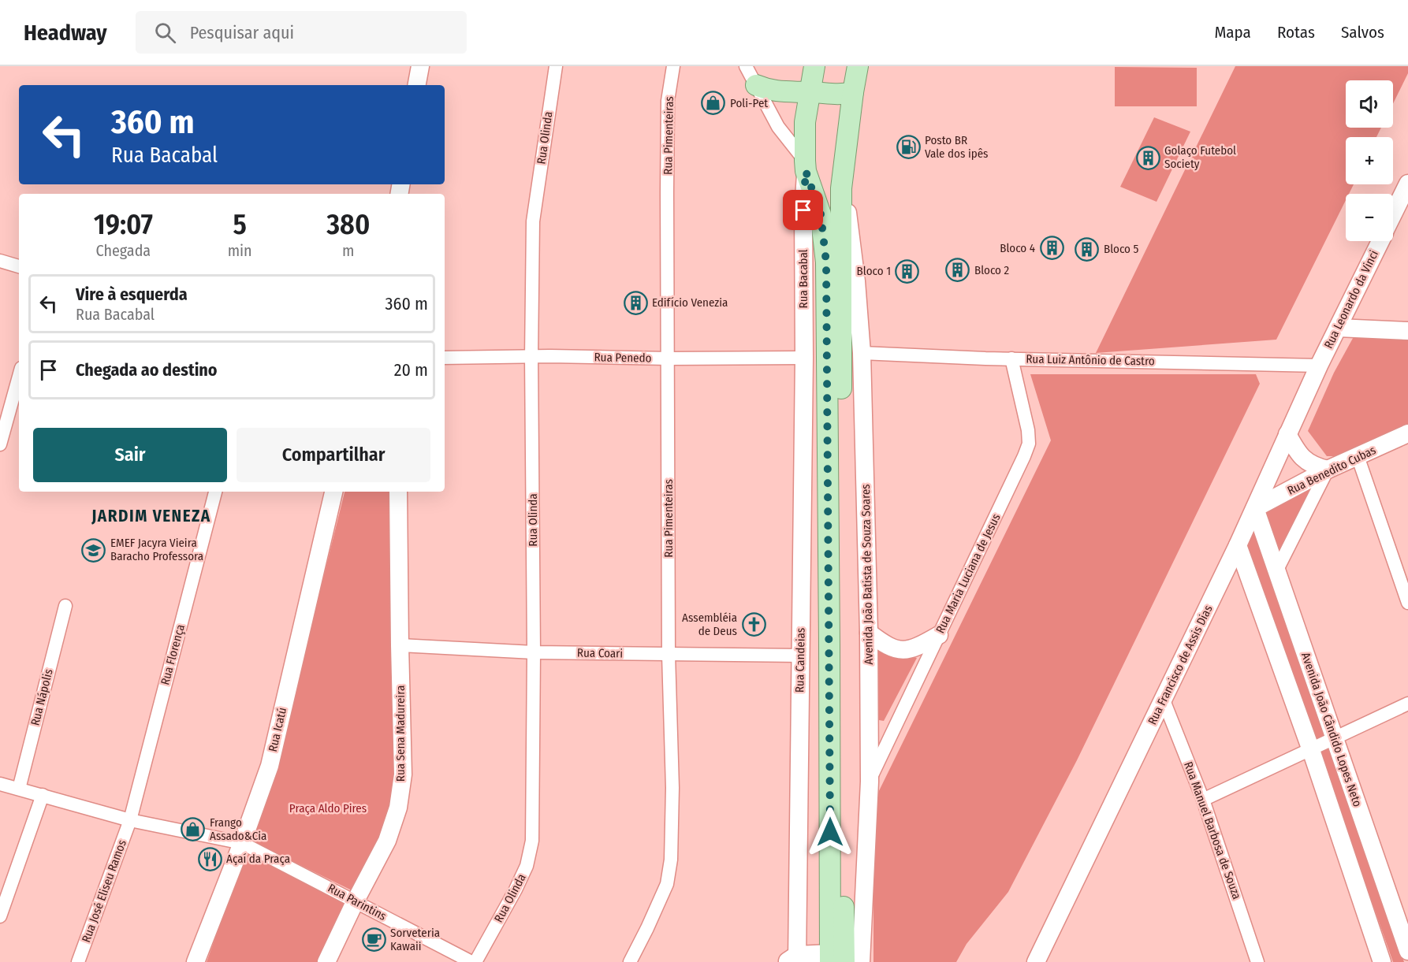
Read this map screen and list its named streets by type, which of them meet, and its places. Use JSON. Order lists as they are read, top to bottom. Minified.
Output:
{"streets":{"street":["Rua Pimenteiras","Rua Olinda","Rua Bacabal","Rua Leonardo da Vinci","Rua Penedo","Rua Luiz Antônio de Castro","Rua Benedito Cubas","Rua Maria Luciana de Jesus","Avenida João Batista de Souza Soares","Rua Coari","Rua Florença","Rua Candeias","Rua Francisco de Assis Dias","Rua Nápolis","Rua Icatú","Avenida João Cândido Lopes Neto","Rua Sena Madureira","Rua Manuel Barbosa de Souza","Rua José Eliseu Ramos","Rua Parintins"]},"crossings":[["Rua Pimenteiras","Rua Penedo"],["Rua Pimenteiras","Rua Coari"],["Rua Olinda","Rua Penedo"],["Rua Olinda","Rua Coari"],["Rua Bacabal","Rua Penedo"],["Rua Bacabal","Rua Candeias"],["Rua Leonardo da Vinci","Rua Luiz Antônio de Castro"],["Rua Leonardo da Vinci","Rua Francisco de Assis Dias"],["Rua Penedo","Rua Candeias"],["Rua Luiz Antônio de Castro","Rua Maria Luciana de Jesus"],["Rua Luiz Antônio de Castro","Avenida João Batista de Souza Soares"],["Rua Luiz Antônio de Castro","Rua Francisco de Assis Dias"],["Rua Benedito Cubas","Rua Francisco de Assis Dias"],["Rua Benedito Cubas","Avenida João Cândido Lopes Neto"],["Rua Maria Luciana de Jesus","Avenida João Batista de Souza Soares"],["Rua Coari","Rua Candeias"],["Rua Coari","Rua Sena Madureira"],["Rua Florença","Rua José Eliseu Ramos"],["Rua Florença","Rua Parintins"],["Rua Francisco de Assis Dias","Avenida João Cândido Lopes Neto"],["Rua Francisco de Assis Dias","Rua Manuel Barbosa de Souza"],["Rua Nápolis","Rua Parintins"],["Rua Icatú","Rua Parintins"],["Rua Sena Madureira","Rua Parintins"],["Rua José Eliseu Ramos","Rua Parintins"]],"districts":["JARDIM VENEZA"],"parks":["Praça Aldo Pires"],"places":{"shop":["Poli-Pet","Frango Assado&Cia"],"fuel station":["Posto BR Vale dos ipês"],"building":["Golaço Futebol Society","Bloco 4","Bloco 5","Bloco 2","Bloco 1","Edifício Venezia"],"school or university":["EMEF Jacyra Vieira Baracho Professora"],"church":["Assembléia de Deus"],"restaurant":["Açaí da Praça"],"cafe":["Sorveteria Kawaii"]},"page":{"header":"Headway","search":"Pesquisar aqui","nav":["Mapa","Rotas","Salvos"],"map_buttons":["+","−"],"turn":["360 m","Rua Bacabal"],"eta":["19:07","Chegada","5","min","380","m"],"list":[{"name":"Vire à esquerda","note":"Rua Bacabal","value":"360 m"},{"name":"Chegada ao destino","value":"20 m"}],"buttons":["Sair","Compartilhar"]}}
